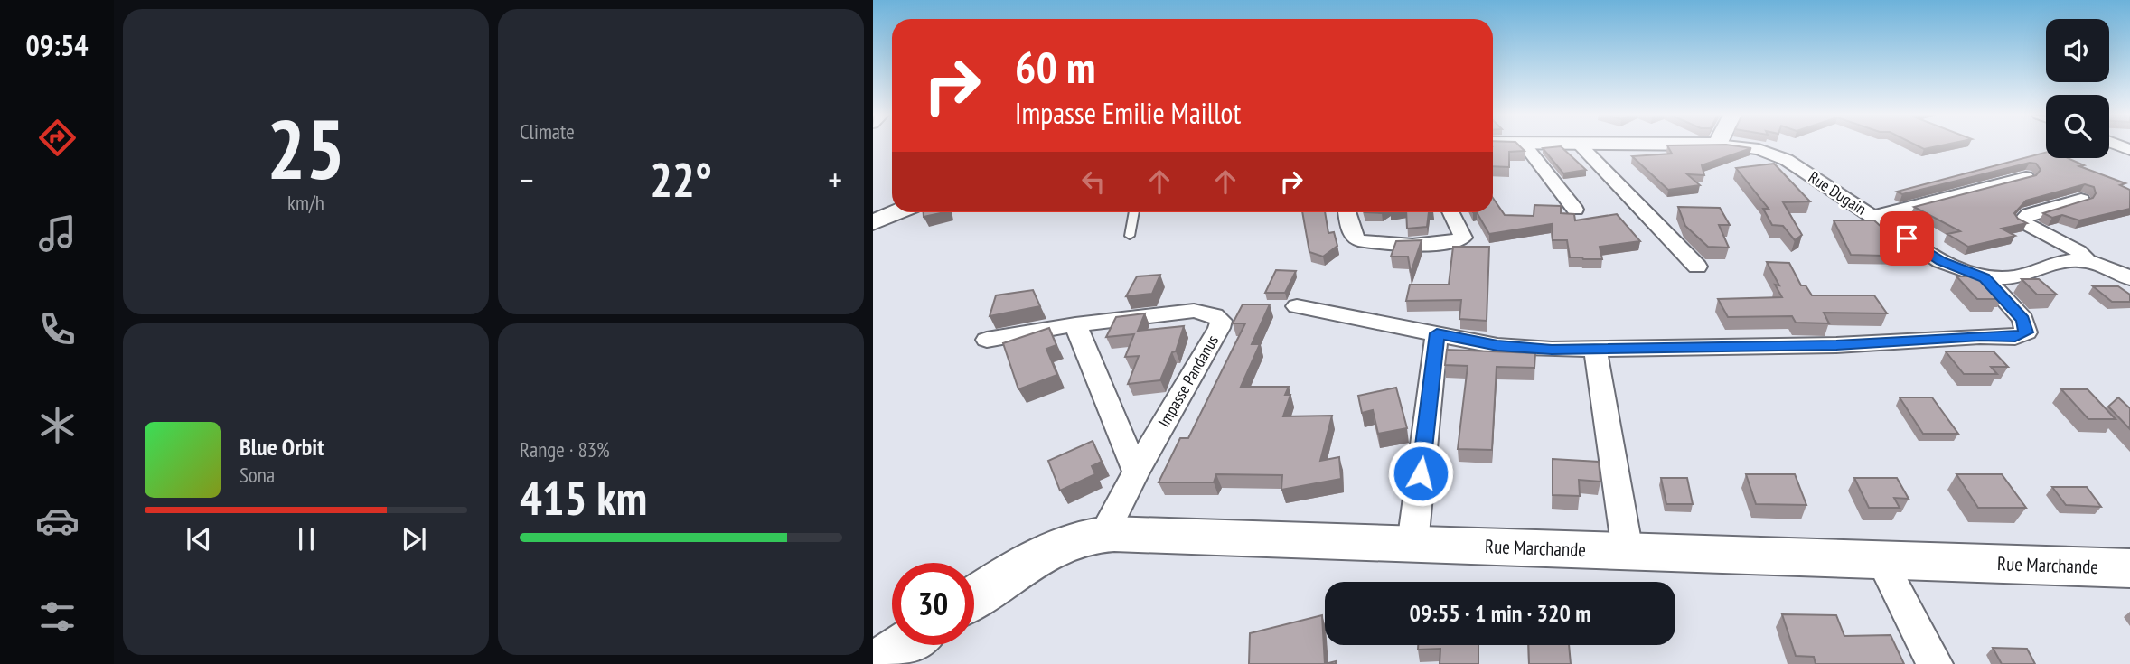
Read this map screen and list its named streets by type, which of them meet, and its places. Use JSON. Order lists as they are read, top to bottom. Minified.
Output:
{"streets":{"main road":["Rue Marchande"],"street":["Rue Dugain","Impasse Pandanus"]},"crossings":[["Impasse Pandanus","Rue Marchande"]],"page":{"tabs":"09:54","tile":[["25","km/h"],"Climate",["Range · 83%","415 km"]],"turn":["60 m","Impasse Emilie Maillot"],"heat":["−","22°","+"],"song":["Blue Orbit","Sona"],"limit":"30","trip":"09:55 · 1 min · 320 m"}}
